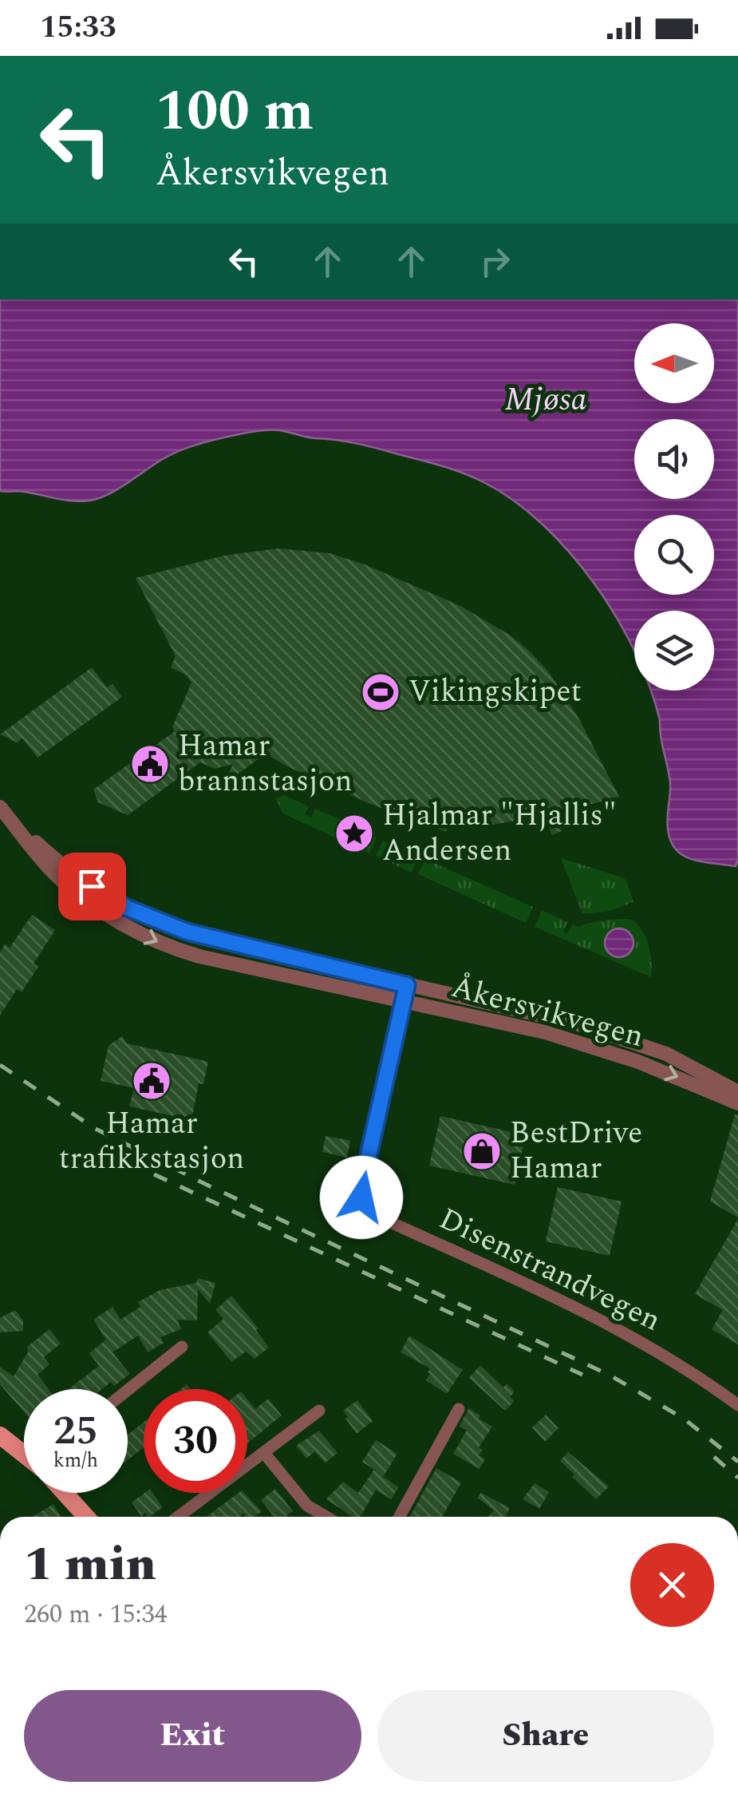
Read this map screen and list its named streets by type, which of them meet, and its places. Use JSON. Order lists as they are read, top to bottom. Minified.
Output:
{"streets":{"street":["Åkersvikvegen","Disenstrandvegen"]},"crossings":[["Åkersvikvegen","Disenstrandvegen"]],"water":["Mjøsa"],"places":{"sports":["Vikingskipet"],"public building":["Hamar brannstasjon","Hamar trafikkstasjon"],"place":["Hjalmar \"Hjallis\" Andersen"],"shop":["BestDrive Hamar"]},"north":"left","page":{"status":"15:33","turn":["100 m","Åkersvikvegen"],"speed":"25 km/h","limit":"30","heading":["1 min","260 m · 15:34"],"buttons":["Exit","Share"]}}
